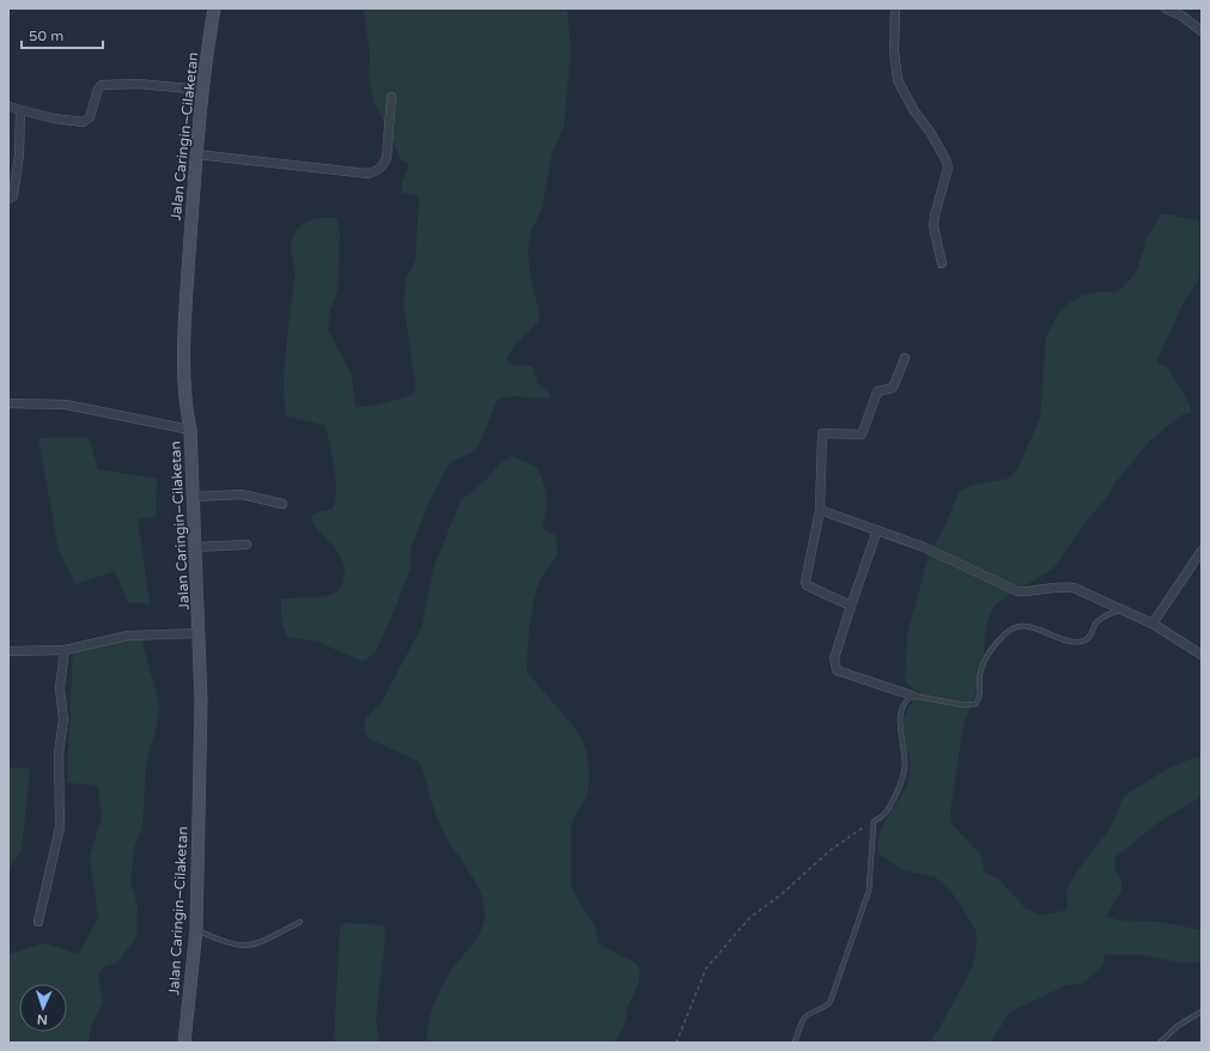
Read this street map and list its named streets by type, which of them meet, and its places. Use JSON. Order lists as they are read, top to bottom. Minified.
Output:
{"streets":{"street":["Jalan Caringin–Cilaketan"]},"scale_bar":"50 m","north":"bottom"}
